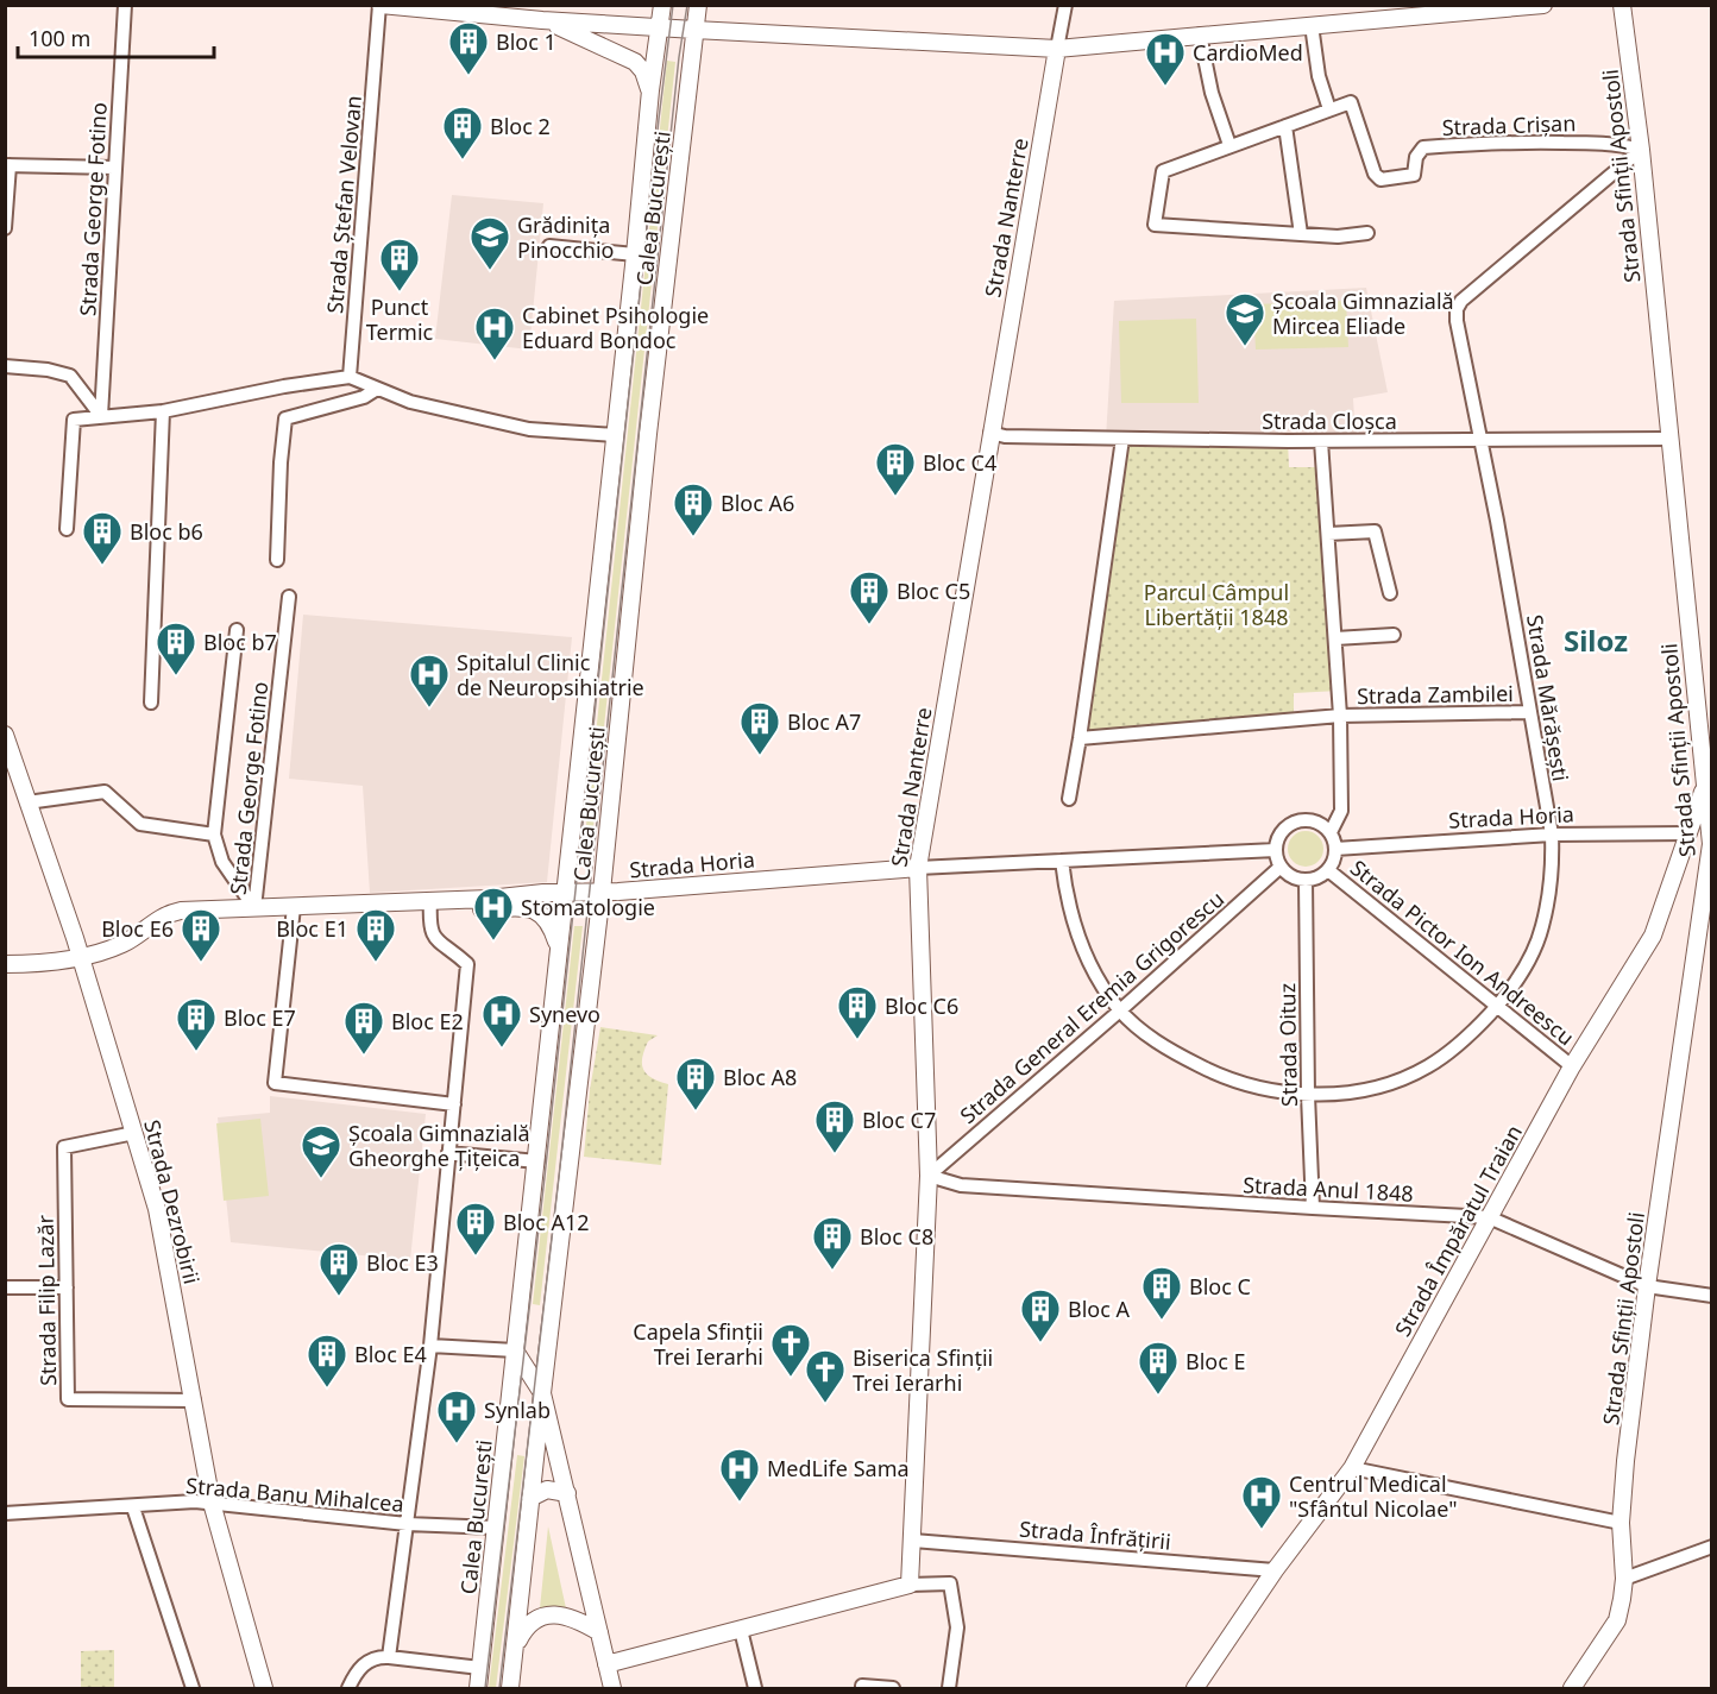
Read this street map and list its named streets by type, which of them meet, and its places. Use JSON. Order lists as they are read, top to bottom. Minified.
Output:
{"streets":{"street":["Strada Crișan","Strada Sfinții Apostoli","Strada Ștefan Velovan","Calea București","Strada George Fotino","Strada Nanterre","Strada Cloșca","Strada Zambilei","Strada Mărășești","Strada Horia","Strada Pictor Ion Andreescu","Strada General Eremia Grigorescu","Strada Oituz","Strada Anul 1848","Strada Dezrobirii","Strada Împăratul Traian","Strada Filip Lazăr","Strada Banu Mihalcea","Strada Înfrățirii"]},"crossings":[["Strada Crișan","Strada Sfinții Apostoli"],["Strada Crișan","Strada Mărășești"],["Strada Sfinții Apostoli","Strada Cloșca"],["Strada Sfinții Apostoli","Strada Mărășești"],["Strada Sfinții Apostoli","Strada Anul 1848"],["Strada Sfinții Apostoli","Strada Împăratul Traian"],["Calea București","Strada Horia"],["Calea București","Strada Banu Mihalcea"],["Strada George Fotino","Strada Horia"],["Strada Nanterre","Strada Cloșca"],["Strada Nanterre","Strada Horia"],["Strada Nanterre","Strada General Eremia Grigorescu"],["Strada Nanterre","Strada Anul 1848"],["Strada Nanterre","Strada Înfrățirii"],["Strada Cloșca","Strada Mărășești"],["Strada Zambilei","Strada Mărășești"],["Strada Mărășești","Strada Horia"],["Strada Mărășești","Strada Pictor Ion Andreescu"],["Strada Mărășești","Strada General Eremia Grigorescu"],["Strada Mărășești","Strada Oituz"],["Strada Horia","Strada Pictor Ion Andreescu"],["Strada Horia","Strada General Eremia Grigorescu"],["Strada Horia","Strada Oituz"],["Strada Horia","Strada Dezrobirii"],["Strada Horia","Strada Împăratul Traian"],["Strada Pictor Ion Andreescu","Strada General Eremia Grigorescu"],["Strada Pictor Ion Andreescu","Strada Oituz"],["Strada Pictor Ion Andreescu","Strada Împăratul Traian"],["Strada General Eremia Grigorescu","Strada Oituz"],["Strada General Eremia Grigorescu","Strada Anul 1848"],["Strada Oituz","Strada Anul 1848"],["Strada Anul 1848","Strada Împăratul Traian"],["Strada Dezrobirii","Strada Filip Lazăr"],["Strada Dezrobirii","Strada Banu Mihalcea"],["Strada Împăratul Traian","Strada Înfrățirii"]],"districts":["Siloz"],"parks":["Parcul Câmpul Libertății 1848"],"places":{"building":["Bloc 1","Bloc 2","Punct Termic","Bloc C4","Bloc A6","Bloc b6","Bloc C5","Bloc b7","Bloc A7","Bloc E6","Bloc E1","Bloc C6","Bloc E7","Bloc E2","Bloc A8","Bloc C7","Bloc A12","Bloc C8","Bloc E3","Bloc C","Bloc A","Bloc E4","Bloc E"],"hospital":["CardioMed","Cabinet Psihologie Eduard Bondoc","Spitalul Clinic de Neuropsihiatrie","Stomatologie","Synevo","Synlab","MedLife Sama","Centrul Medical \"Sfântul Nicolae\""],"school or university":["Grădinița Pinocchio","Școala Gimnazială Mircea Eliade","Școala Gimnazială Gheorghe Țițeica"],"church":["Capela Sfinții Trei Ierarhi","Biserica Sfinții Trei Ierarhi"]},"scale_bar":"100 m"}
